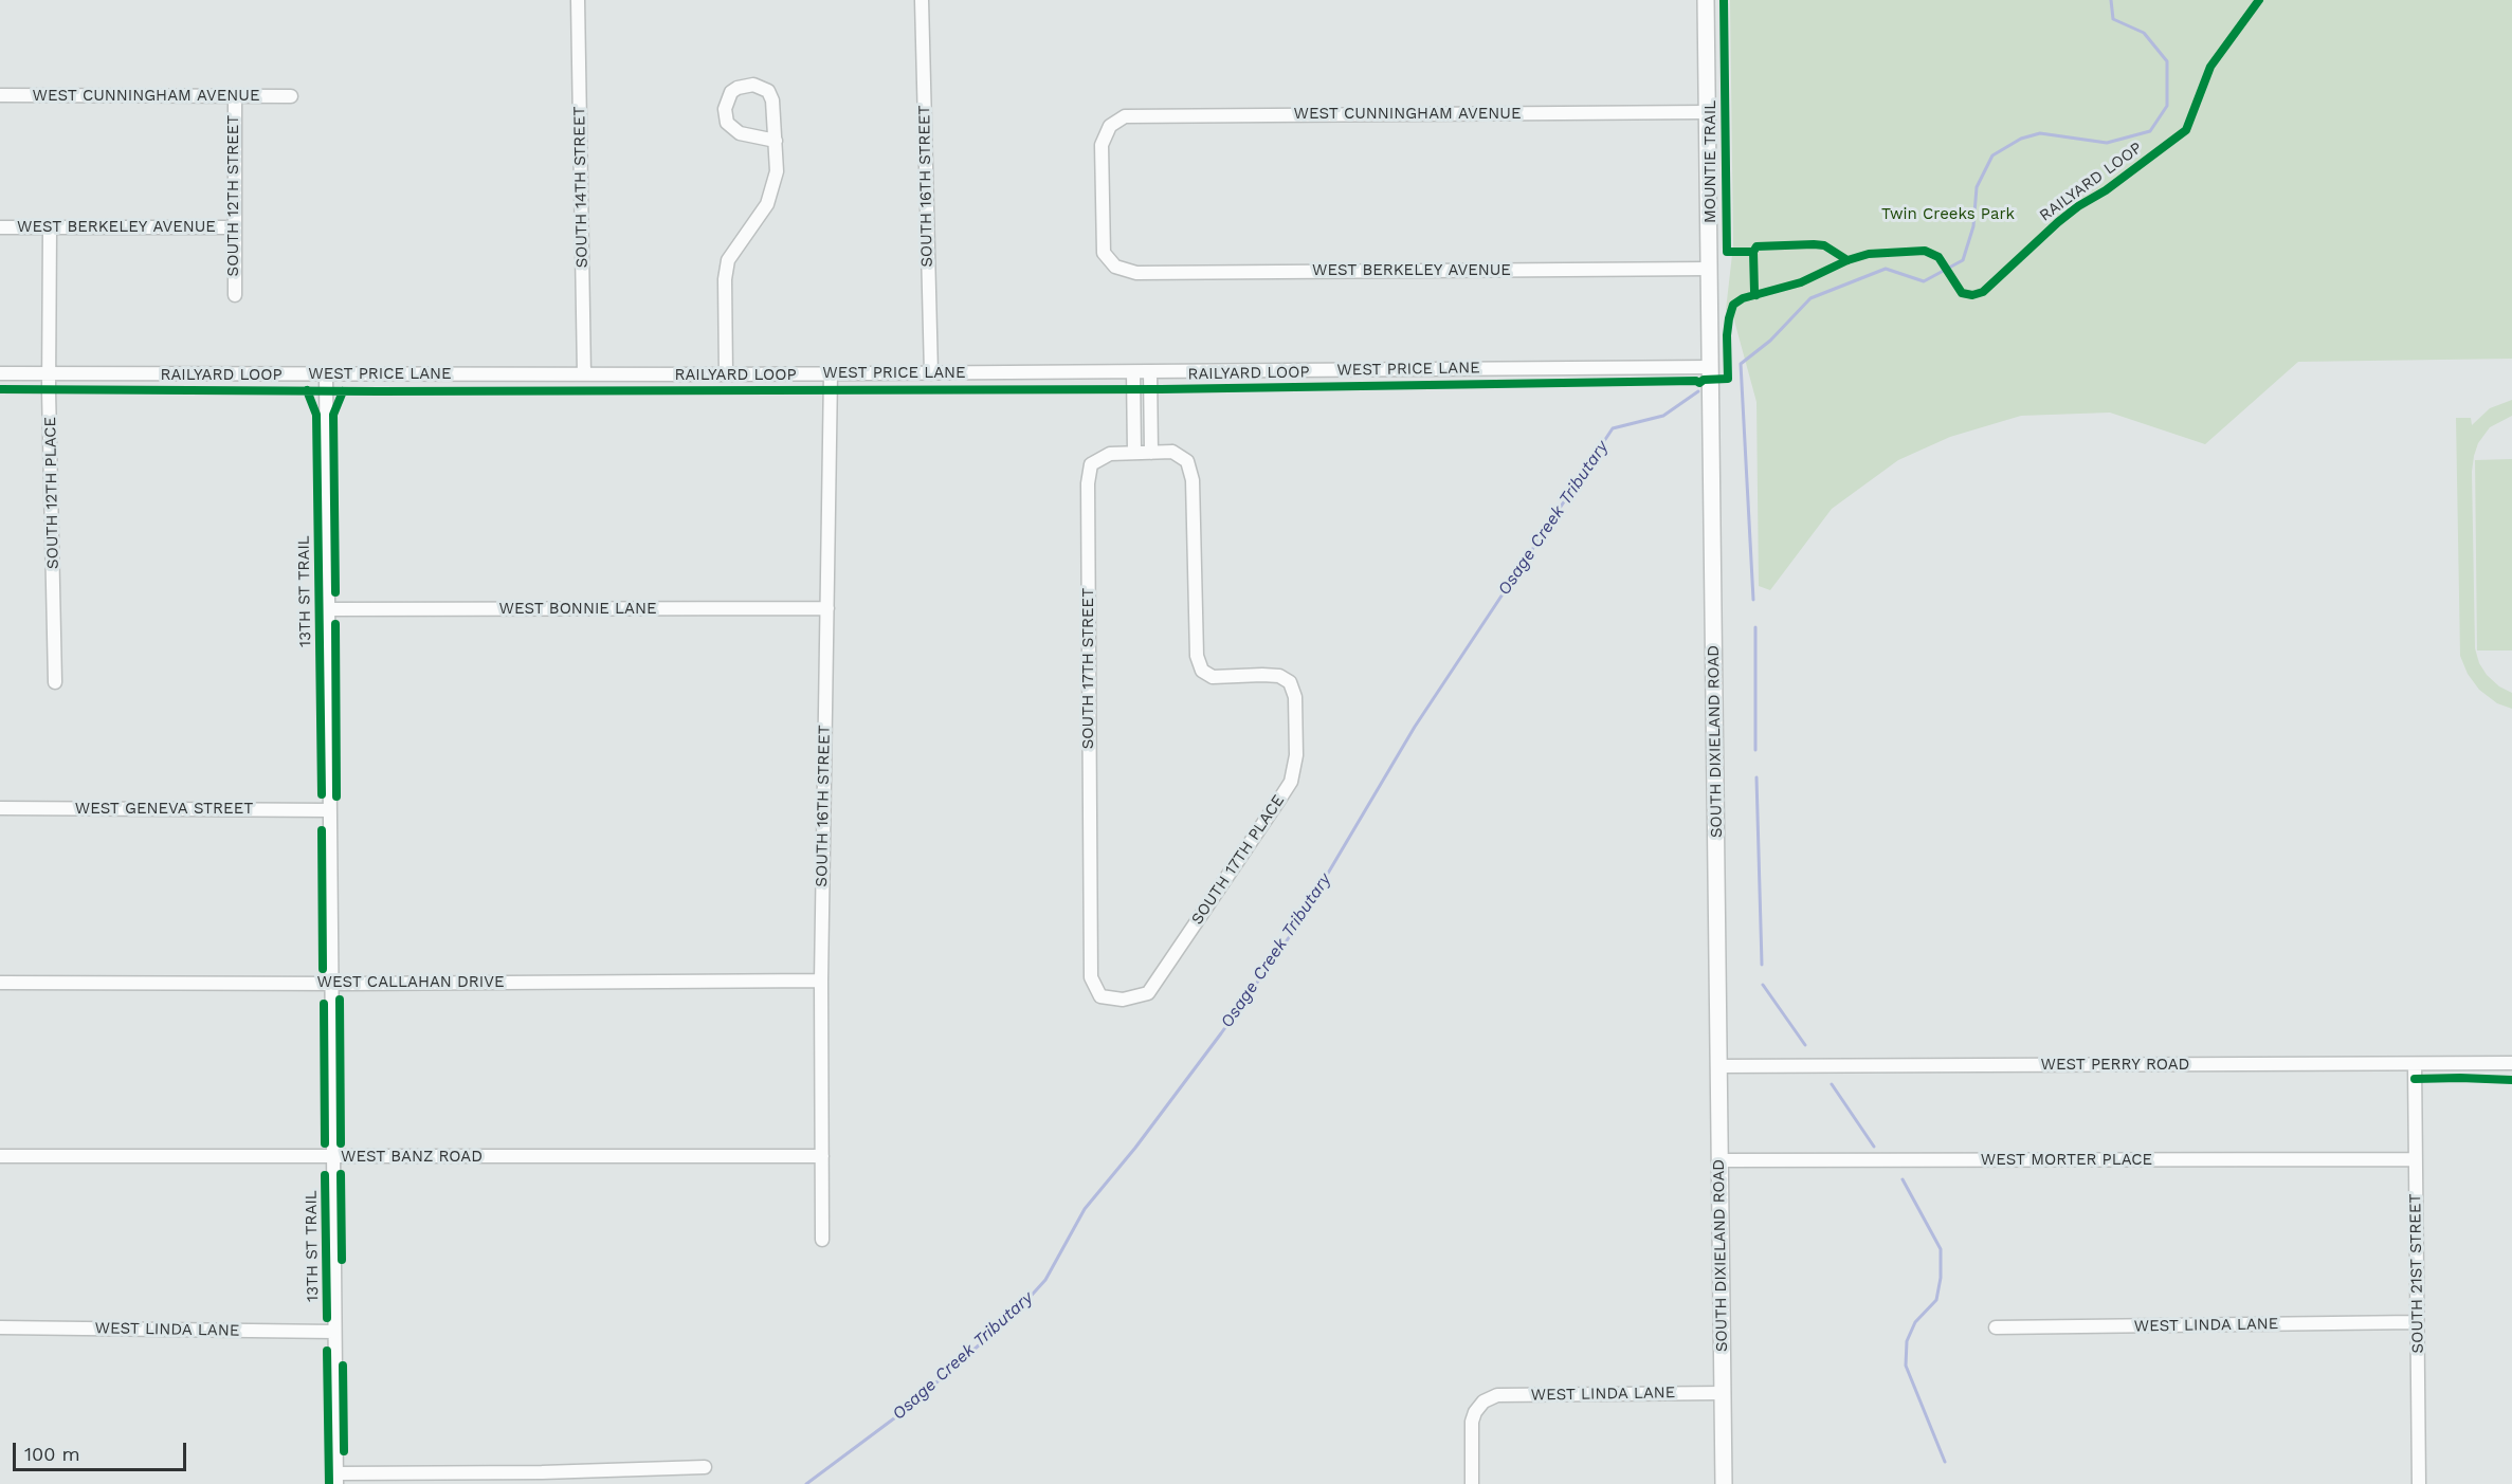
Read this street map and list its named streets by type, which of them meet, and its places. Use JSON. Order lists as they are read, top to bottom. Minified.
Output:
{"streets":{"main road":["SOUTH DIXIELAND ROAD"],"street":["WEST CUNNINGHAM AVENUE","SOUTH 16TH STREET","SOUTH 14TH STREET","SOUTH 12TH STREET","WEST BERKELEY AVENUE","WEST PRICE LANE","SOUTH 12TH PLACE","WEST BONNIE LANE","SOUTH 17TH STREET","WEST GENEVA STREET","SOUTH 17TH PLACE","WEST CALLAHAN DRIVE","WEST PERRY ROAD","WEST BANZ ROAD","WEST MORTER PLACE","SOUTH 21ST STREET","WEST LINDA LANE"],"cycle path":["MOUNTIE TRAIL","RAILYARD LOOP","13TH ST TRAIL"]},"crossings":[["WEST CUNNINGHAM AVENUE","SOUTH 12TH STREET"],["WEST CUNNINGHAM AVENUE","WEST BERKELEY AVENUE"],["WEST CUNNINGHAM AVENUE","SOUTH DIXIELAND ROAD"],["SOUTH 16TH STREET","WEST PRICE LANE"],["SOUTH 16TH STREET","WEST BONNIE LANE"],["SOUTH 16TH STREET","WEST CALLAHAN DRIVE"],["SOUTH 16TH STREET","WEST BANZ ROAD"],["SOUTH 14TH STREET","WEST PRICE LANE"],["SOUTH 12TH STREET","WEST BERKELEY AVENUE"],["WEST BERKELEY AVENUE","SOUTH 12TH PLACE"],["WEST BERKELEY AVENUE","SOUTH DIXIELAND ROAD"],["WEST PRICE LANE","SOUTH 12TH PLACE"],["WEST PRICE LANE","SOUTH DIXIELAND ROAD"],["SOUTH 17TH STREET","SOUTH 17TH PLACE"],["SOUTH DIXIELAND ROAD","WEST PERRY ROAD"],["SOUTH DIXIELAND ROAD","WEST MORTER PLACE"],["SOUTH DIXIELAND ROAD","WEST LINDA LANE"],["WEST PERRY ROAD","SOUTH 21ST STREET"],["WEST MORTER PLACE","SOUTH 21ST STREET"],["SOUTH 21ST STREET","WEST LINDA LANE"]],"water":["Osage Creek Tributary"],"parks":["Twin Creeks Park"],"scale_bar":"100 m"}
